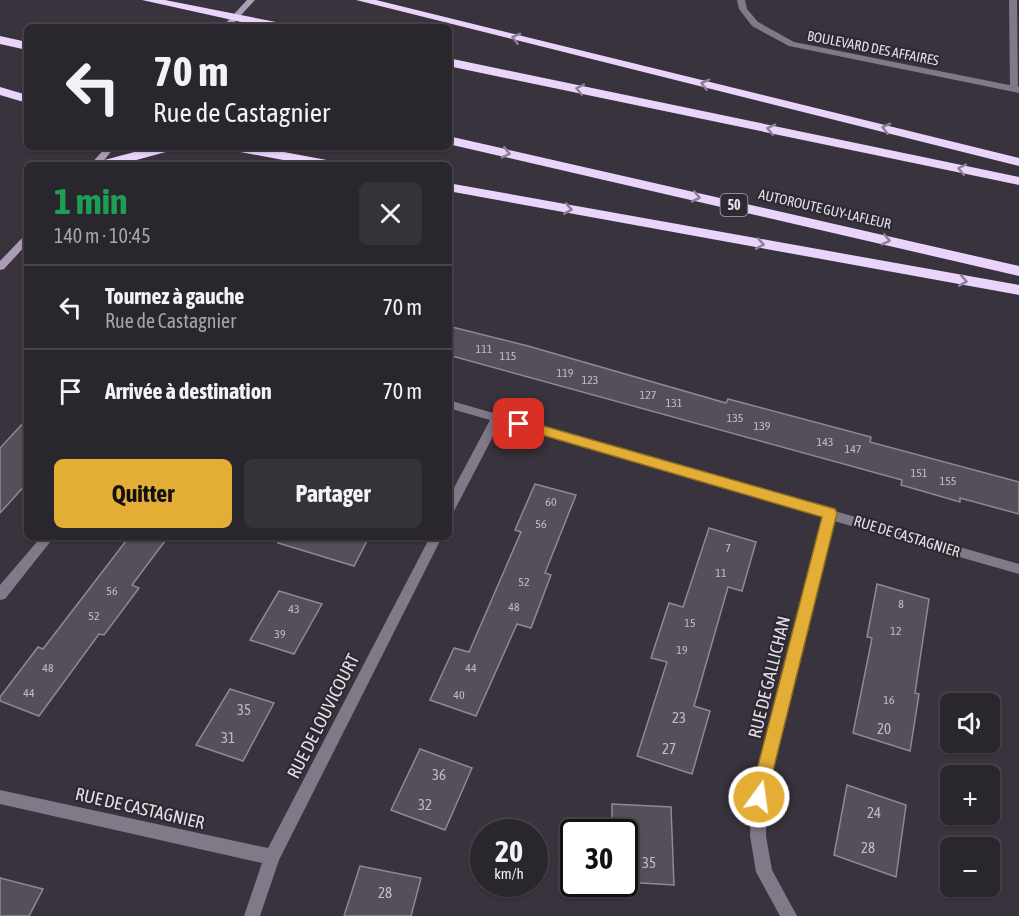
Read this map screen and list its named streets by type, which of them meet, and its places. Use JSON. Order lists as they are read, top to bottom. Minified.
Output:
{"streets":{"highway":["50","AUTOROUTE GUY-LAFLEUR"],"street":["BOULEVARD DES AFFAIRES","RUE DE CASTAGNIER","RUE DE GALLICHAN","RUE DE LOUVICOURT"]},"crossings":[["RUE DE CASTAGNIER","RUE DE GALLICHAN"],["RUE DE CASTAGNIER","RUE DE LOUVICOURT"]],"house_numbers":["111","115","119","123","127","131","135","139","143","147","151","155","60","56","7","11","52","56","8","48","43","52","15","12","39","19","48","44","44","40","16","35","23","20","31","27","36","32","24","28","35","28"],"page":{"turn":["70 m","Rue de Castagnier"],"heading":["1 min","140 m · 10:45"],"list":[{"name":"Tournez à gauche","note":"Rue de Castagnier","value":"70 m"},{"name":"Arrivée à destination","value":"70 m"}],"buttons":["Quitter","Partager"],"map_buttons":["+","−"],"speed":"20 km/h","limit":"30"}}
